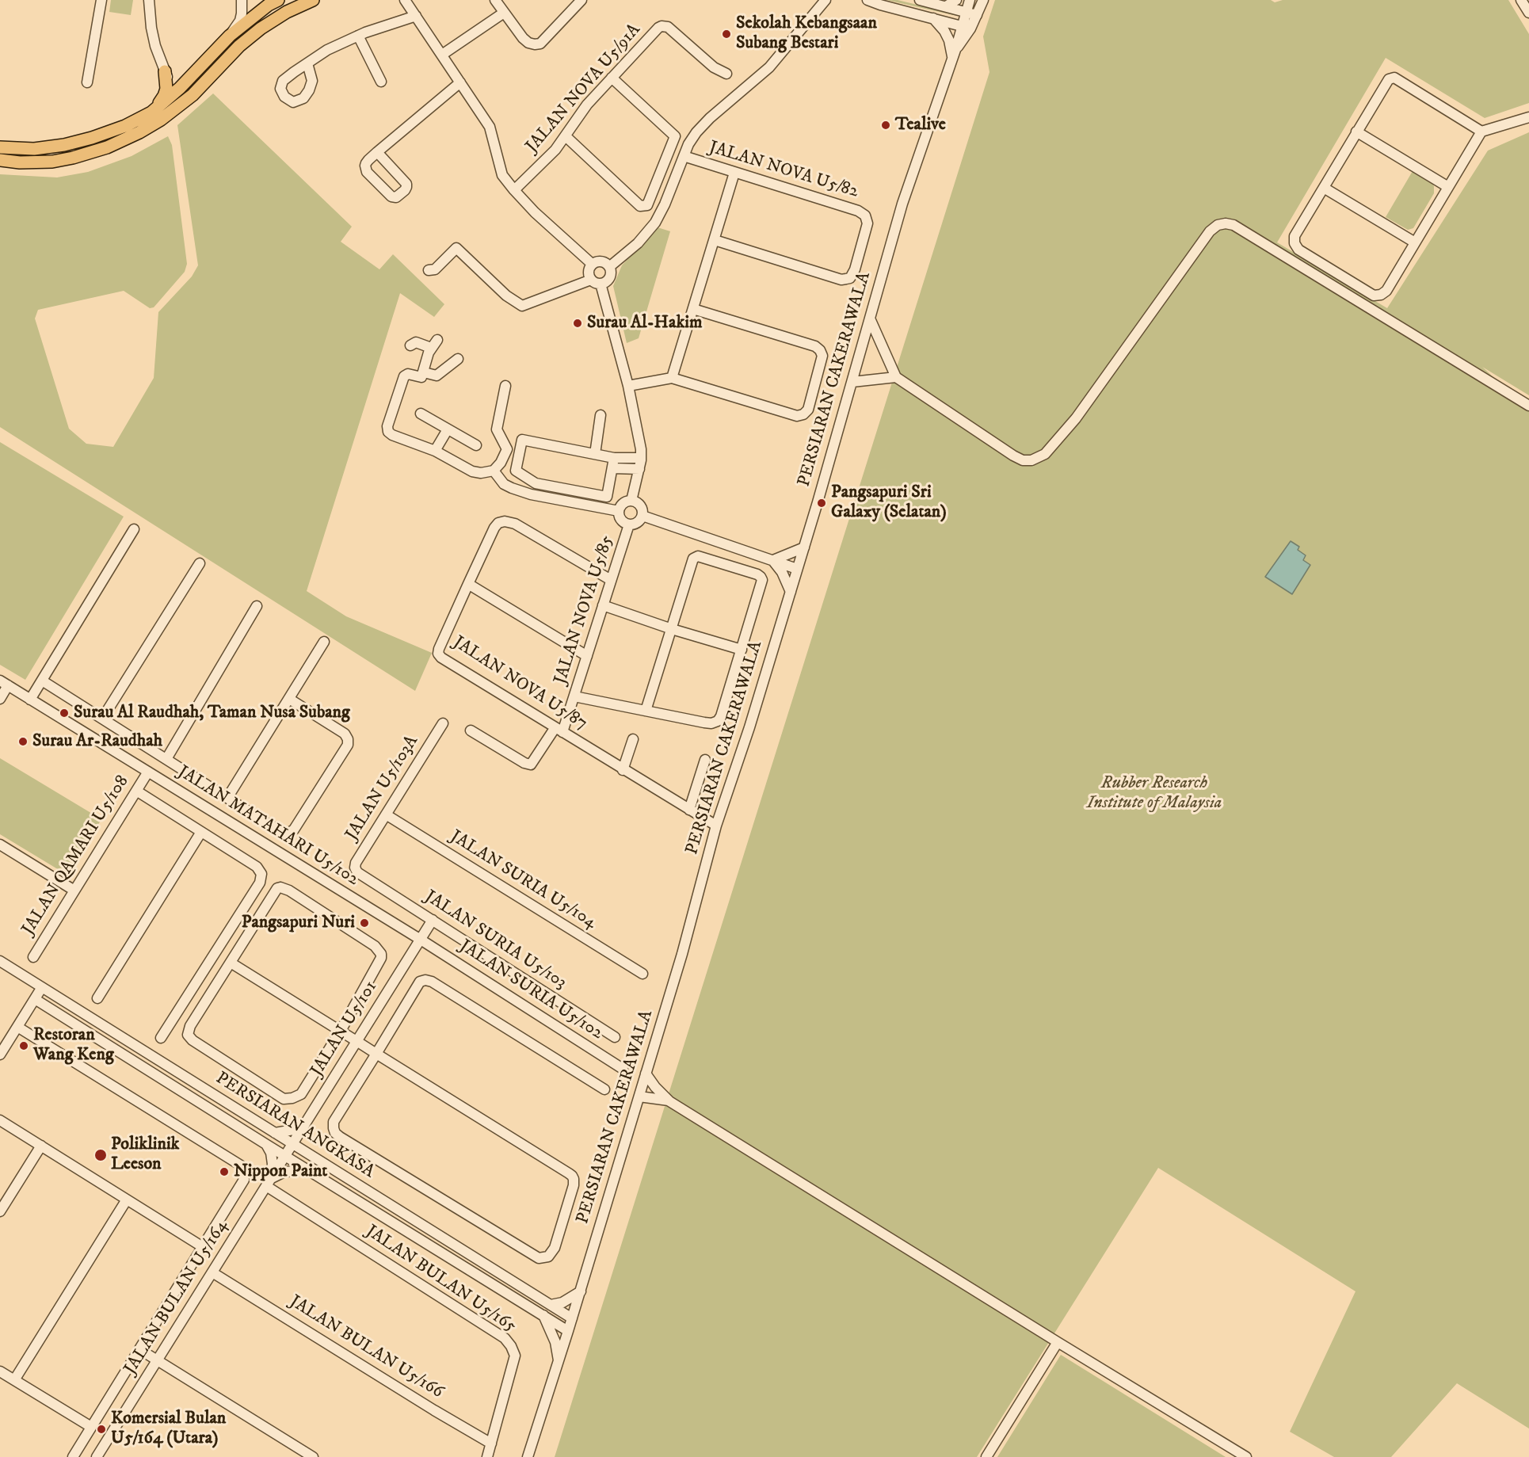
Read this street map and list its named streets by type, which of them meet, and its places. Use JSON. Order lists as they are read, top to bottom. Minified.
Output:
{"streets":{"street":["JALAN NOVA U5/91A","JALAN NOVA U5/82","PERSIARAN CAKERAWALA","JALAN NOVA U5/85","JALAN NOVA U5/87","JALAN U5/103A","JALAN MATAHARI U5/102","JALAN QAMARI U5/108","JALAN SURIA U5/104","JALAN SURIA U5/103","JALAN SURIA U5/102","JALAN U5/101","PERSIARAN ANGKASA","JALAN BULAN U5/165","JALAN BULAN U5/164","JALAN BULAN U5/166"]},"crossings":[["PERSIARAN CAKERAWALA","JALAN NOVA U5/87"],["PERSIARAN CAKERAWALA","PERSIARAN ANGKASA"],["JALAN NOVA U5/85","JALAN NOVA U5/87"],["JALAN U5/103A","JALAN SURIA U5/104"],["JALAN U5/103A","JALAN SURIA U5/103"],["JALAN MATAHARI U5/102","JALAN QAMARI U5/108"],["JALAN MATAHARI U5/102","JALAN SURIA U5/102"],["JALAN MATAHARI U5/102","JALAN U5/101"],["JALAN SURIA U5/103","JALAN U5/101"],["JALAN SURIA U5/102","JALAN U5/101"],["JALAN U5/101","PERSIARAN ANGKASA"],["JALAN U5/101","JALAN BULAN U5/164"],["PERSIARAN ANGKASA","JALAN BULAN U5/164"],["JALAN BULAN U5/165","JALAN BULAN U5/164"],["JALAN BULAN U5/165","JALAN BULAN U5/166"],["JALAN BULAN U5/164","JALAN BULAN U5/166"]],"parks":["Rubber Research Institute of Malaysia"],"places":["Sekolah Kebangsaan Subang Bestari","Tealive","Surau Al-Hakim","Pangsapuri Sri Galaxy (Selatan)","Surau Al Raudhah, Taman Nusa Subang","Surau Ar-Raudhah","Pangsapuri Nuri","Restoran Wang Keng","Poliklinik Leeson","Nippon Paint","Komersial Bulan U5/164 (Utara)"]}
